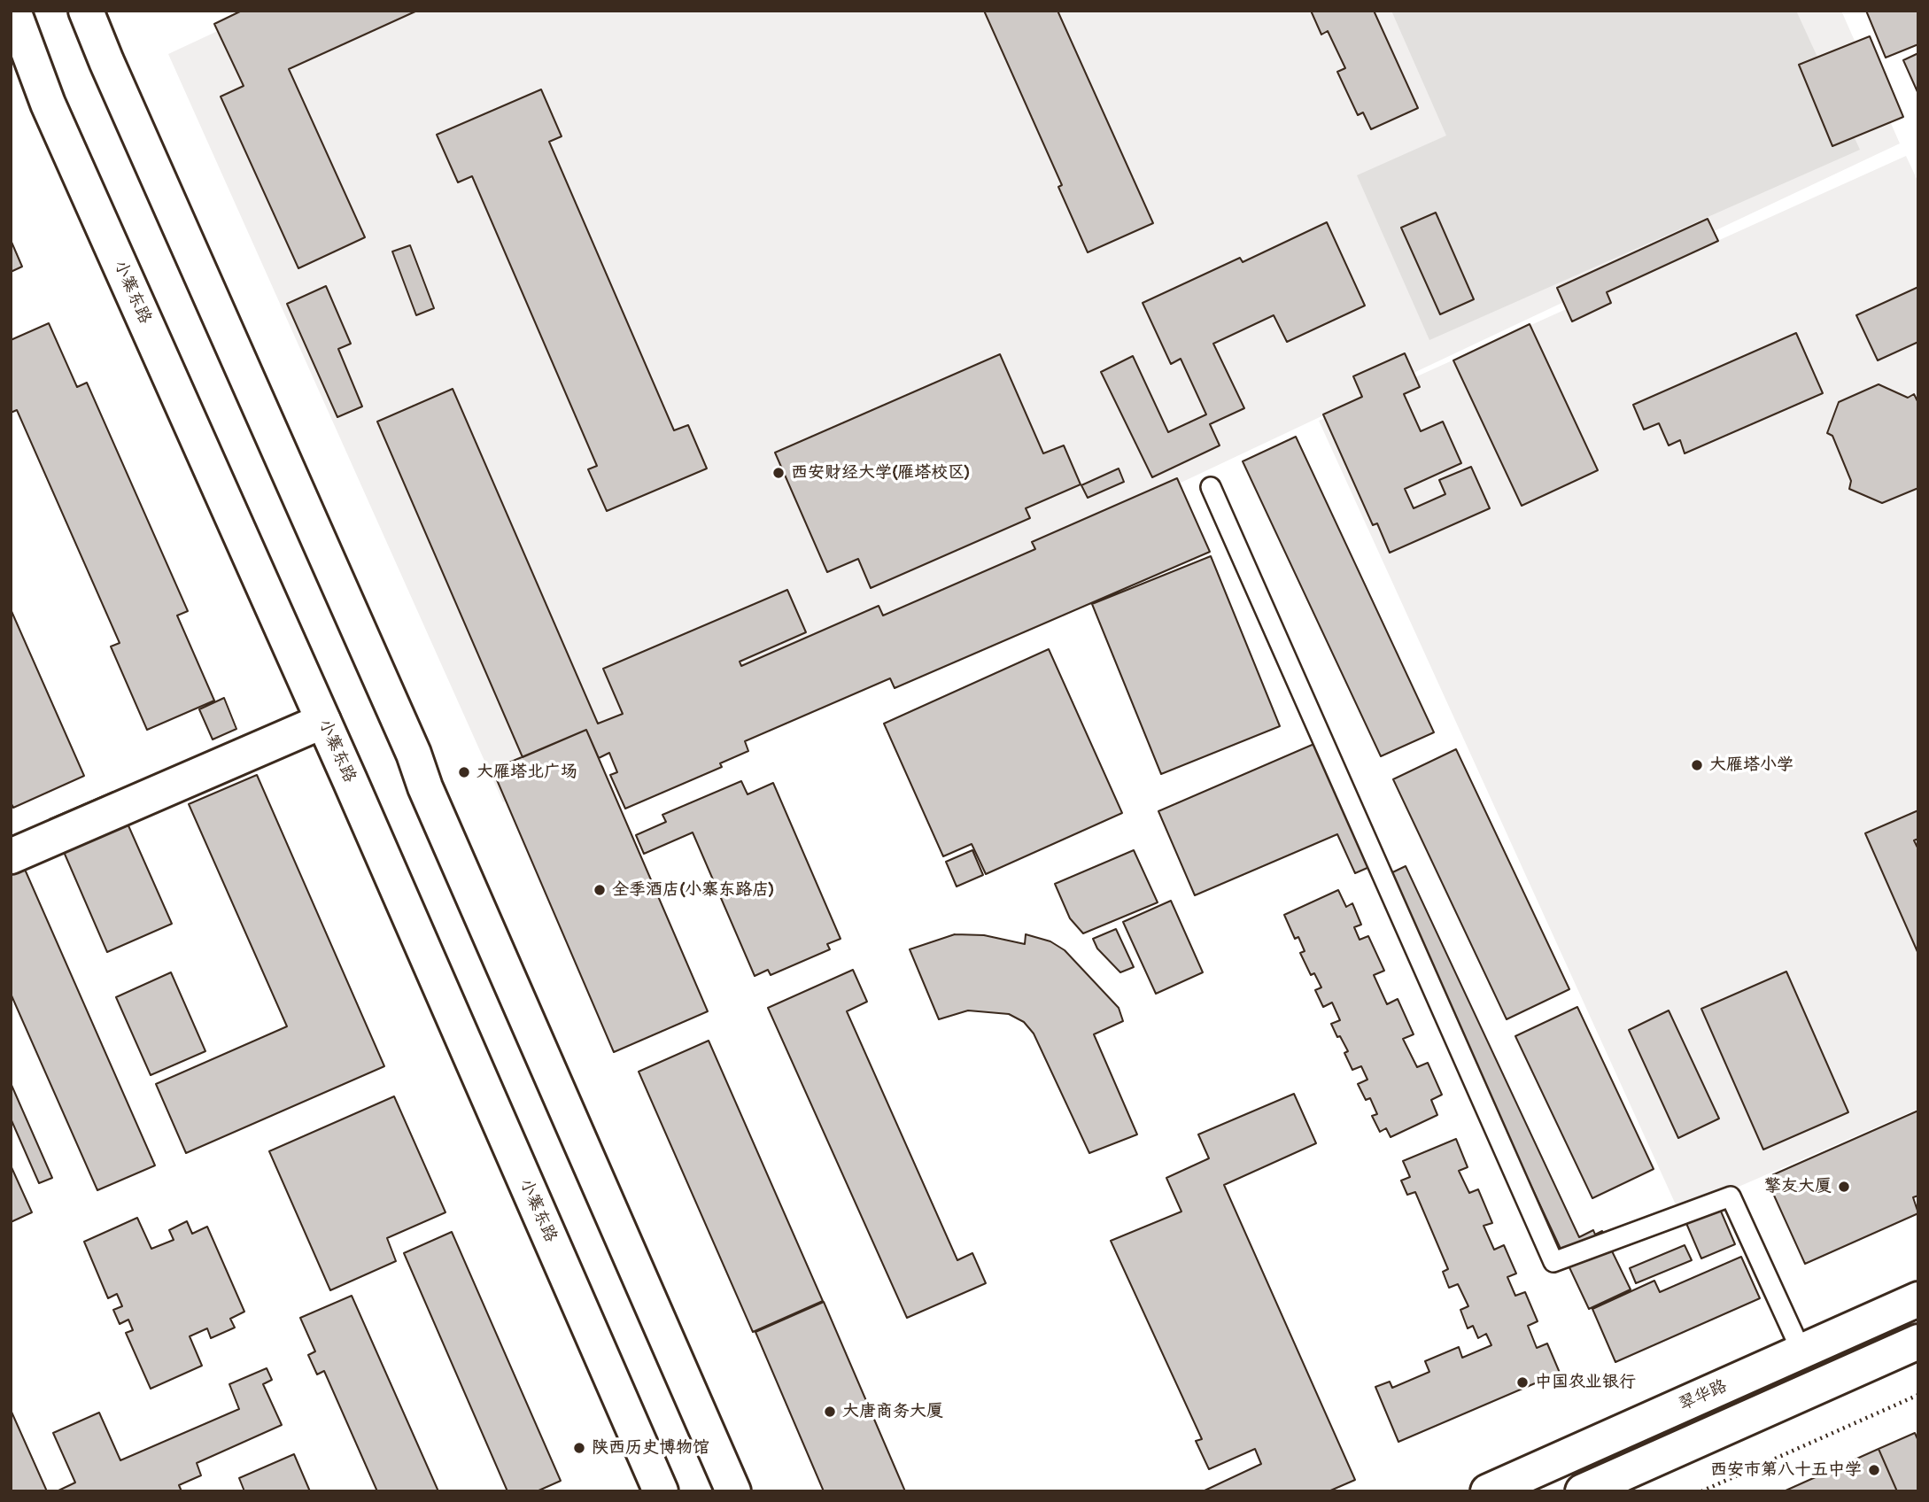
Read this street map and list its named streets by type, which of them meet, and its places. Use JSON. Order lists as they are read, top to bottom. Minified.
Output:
{"streets":{"main road":["小寨东路","翠华路"]},"places":["西安财经大学(雁塔校区)","大雁塔小学","大雁塔北广场","全季酒店(小寨东路店)","擎友大厦","中国农业银行","大唐商务大厦","陕西历史博物馆","西安市第八十五中学"]}
